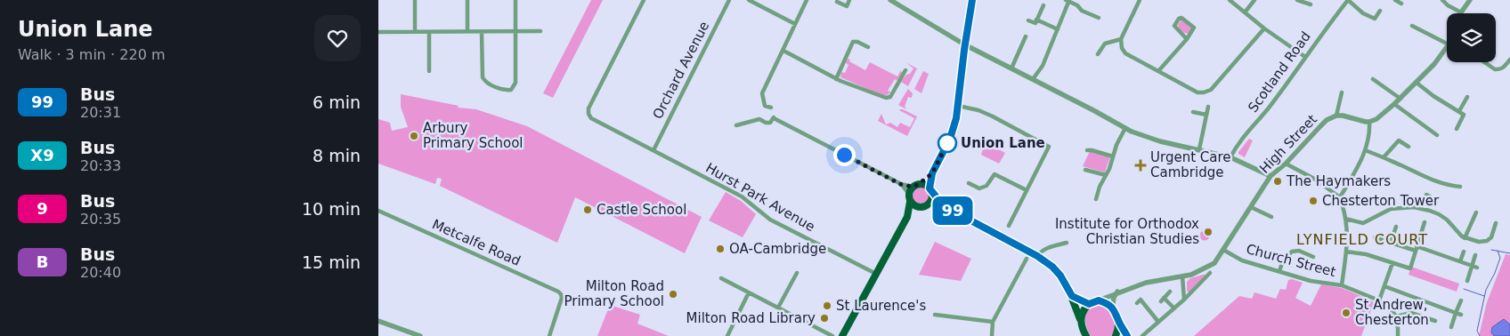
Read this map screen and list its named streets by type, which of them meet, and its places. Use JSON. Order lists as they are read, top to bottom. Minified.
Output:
{"streets":{"street":["Orchard Avenue","Scotland Road","High Street","Hurst Park Avenue","Metcalfe Road","Church Street"]},"crossings":[["Orchard Avenue","Hurst Park Avenue"],["High Street","Church Street"]],"districts":["LYNFIELD COURT"],"places":{"other":["Arbury Primary School","Union Lane","The Haymakers","Chesterton Tower","Castle School","Institute for Orthodox Christian Studies","OA-Cambridge","Milton Road Primary School","St Laurence's","St Andrew, Chesterton","Milton Road Library"],"health":["Urgent Care Cambridge"]},"lines":["bus line 99"],"page":{"heading":["Union Lane","Walk · 3 min · 220 m"],"on_map":"99","list":[{"mark":"99","name":"Bus","note":"20:31","value":"6 min"},{"mark":"X9","name":"Bus","note":"20:33","value":"8 min"},{"mark":"9","name":"Bus","note":"20:35","value":"10 min"},{"mark":"B","name":"Bus","note":"20:40","value":"15 min"}]}}
